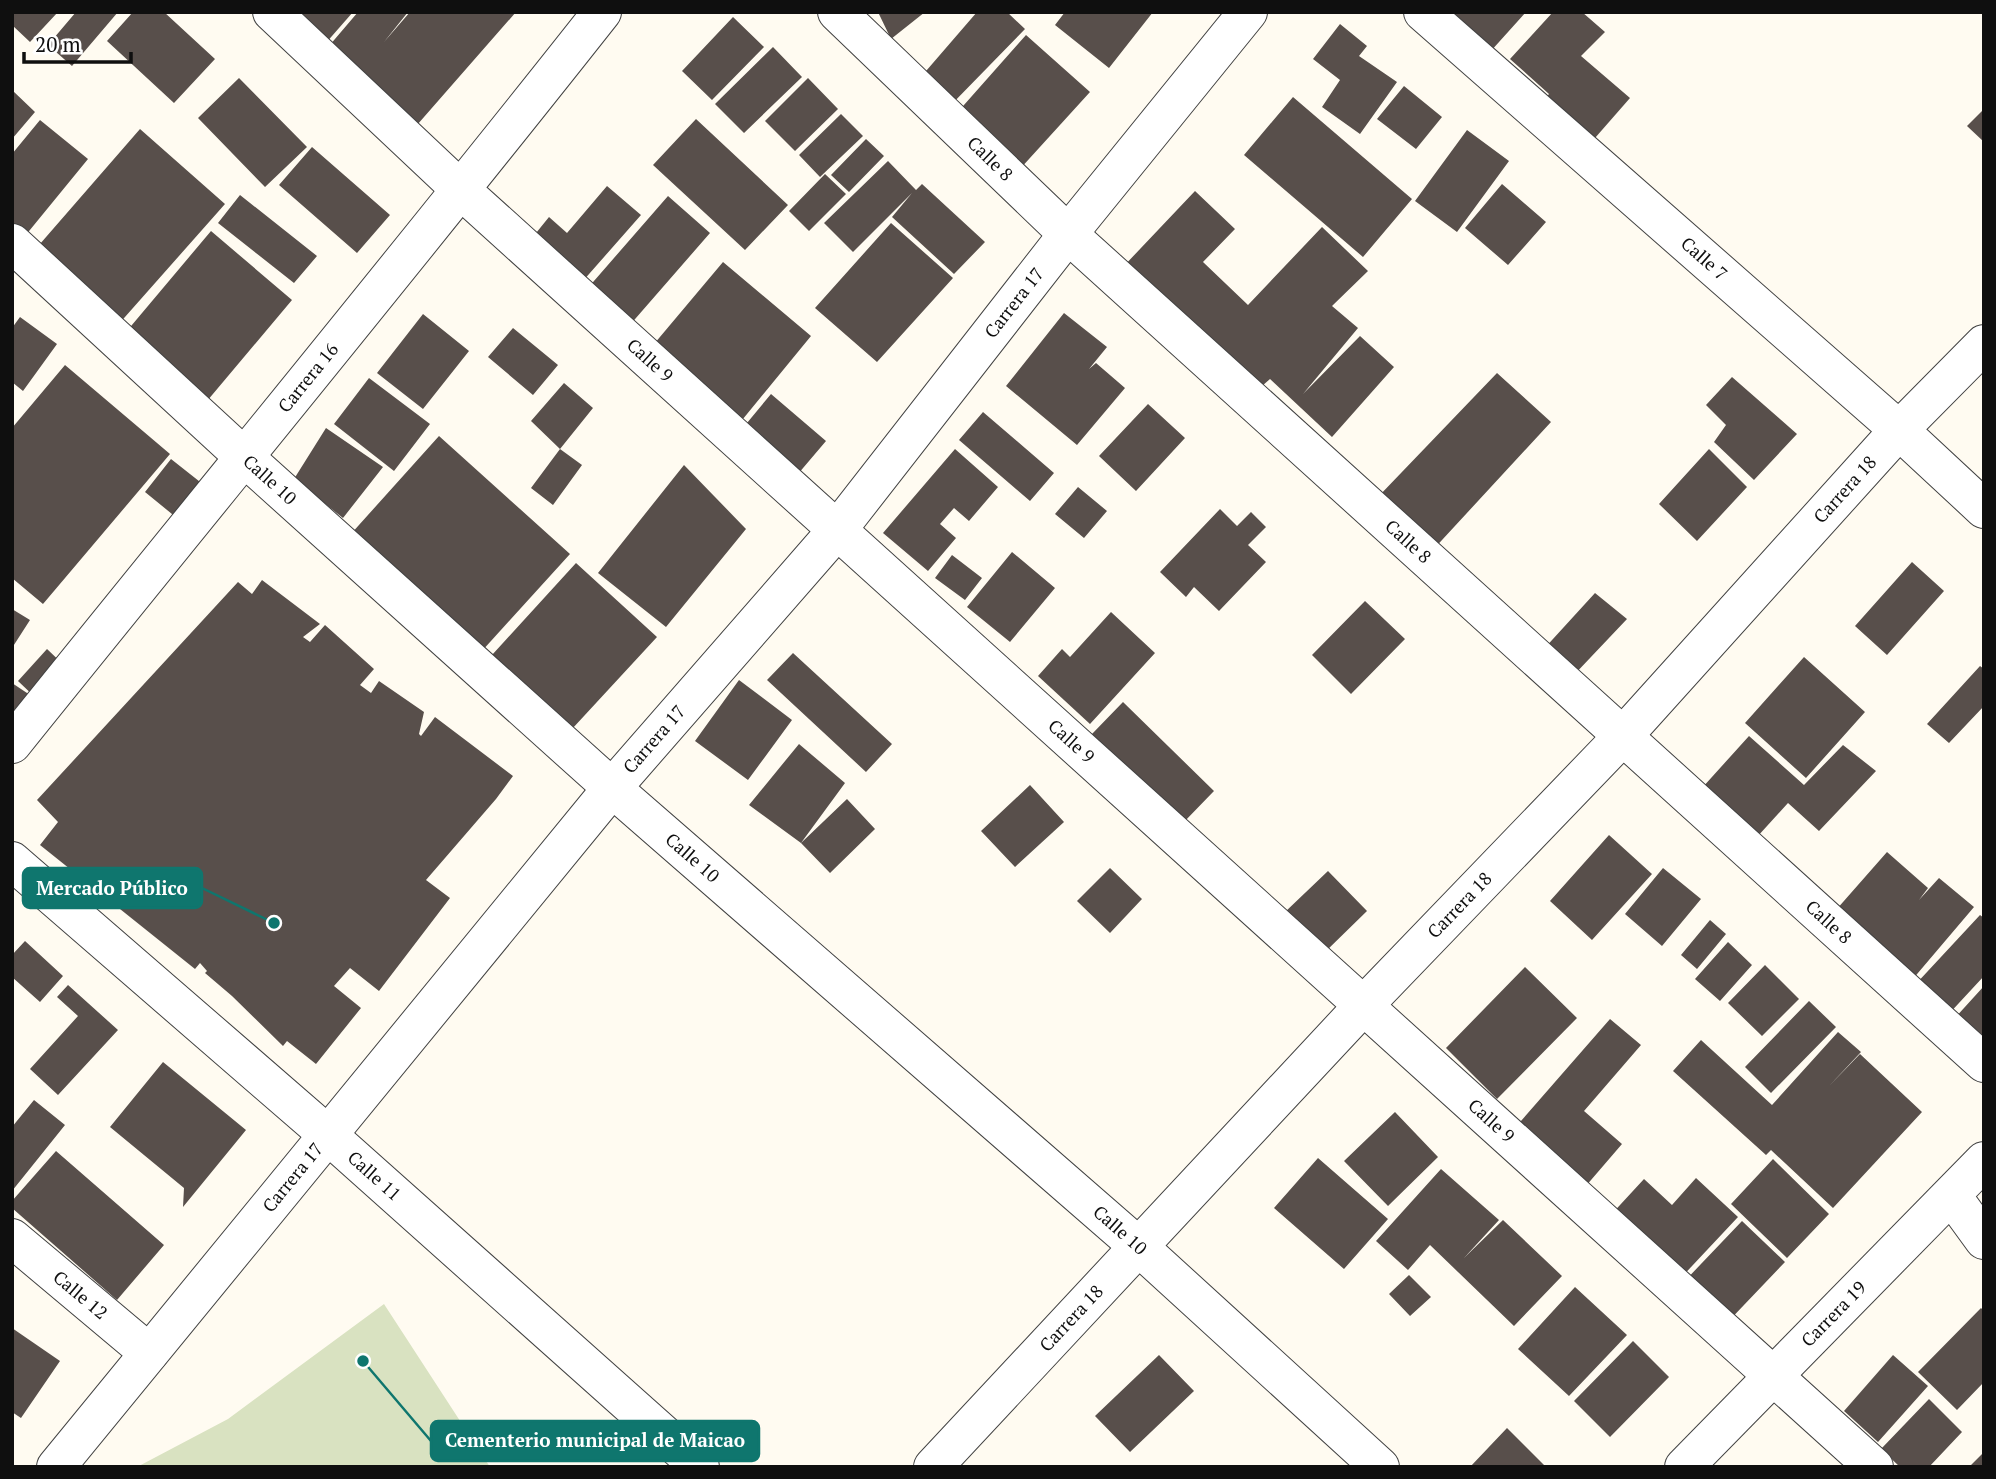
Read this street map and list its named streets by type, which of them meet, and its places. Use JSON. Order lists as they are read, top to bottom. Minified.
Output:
{"streets":{"street":["Calle 8","Calle 7","Carrera 17","Calle 9","Carrera 16","Calle 10","Carrera 18","Calle 11","Calle 12","Carrera 19"]},"crossings":[["Calle 8","Carrera 17"],["Calle 8","Carrera 18"],["Calle 7","Carrera 18"],["Carrera 17","Calle 9"],["Carrera 17","Calle 10"],["Carrera 17","Calle 11"],["Carrera 17","Calle 12"],["Calle 9","Carrera 16"],["Calle 9","Carrera 18"],["Calle 9","Carrera 19"],["Carrera 16","Calle 10"],["Calle 10","Carrera 18"]],"places":["Mercado Público","Cementerio municipal de Maicao"],"scale_bar":"20 m"}
